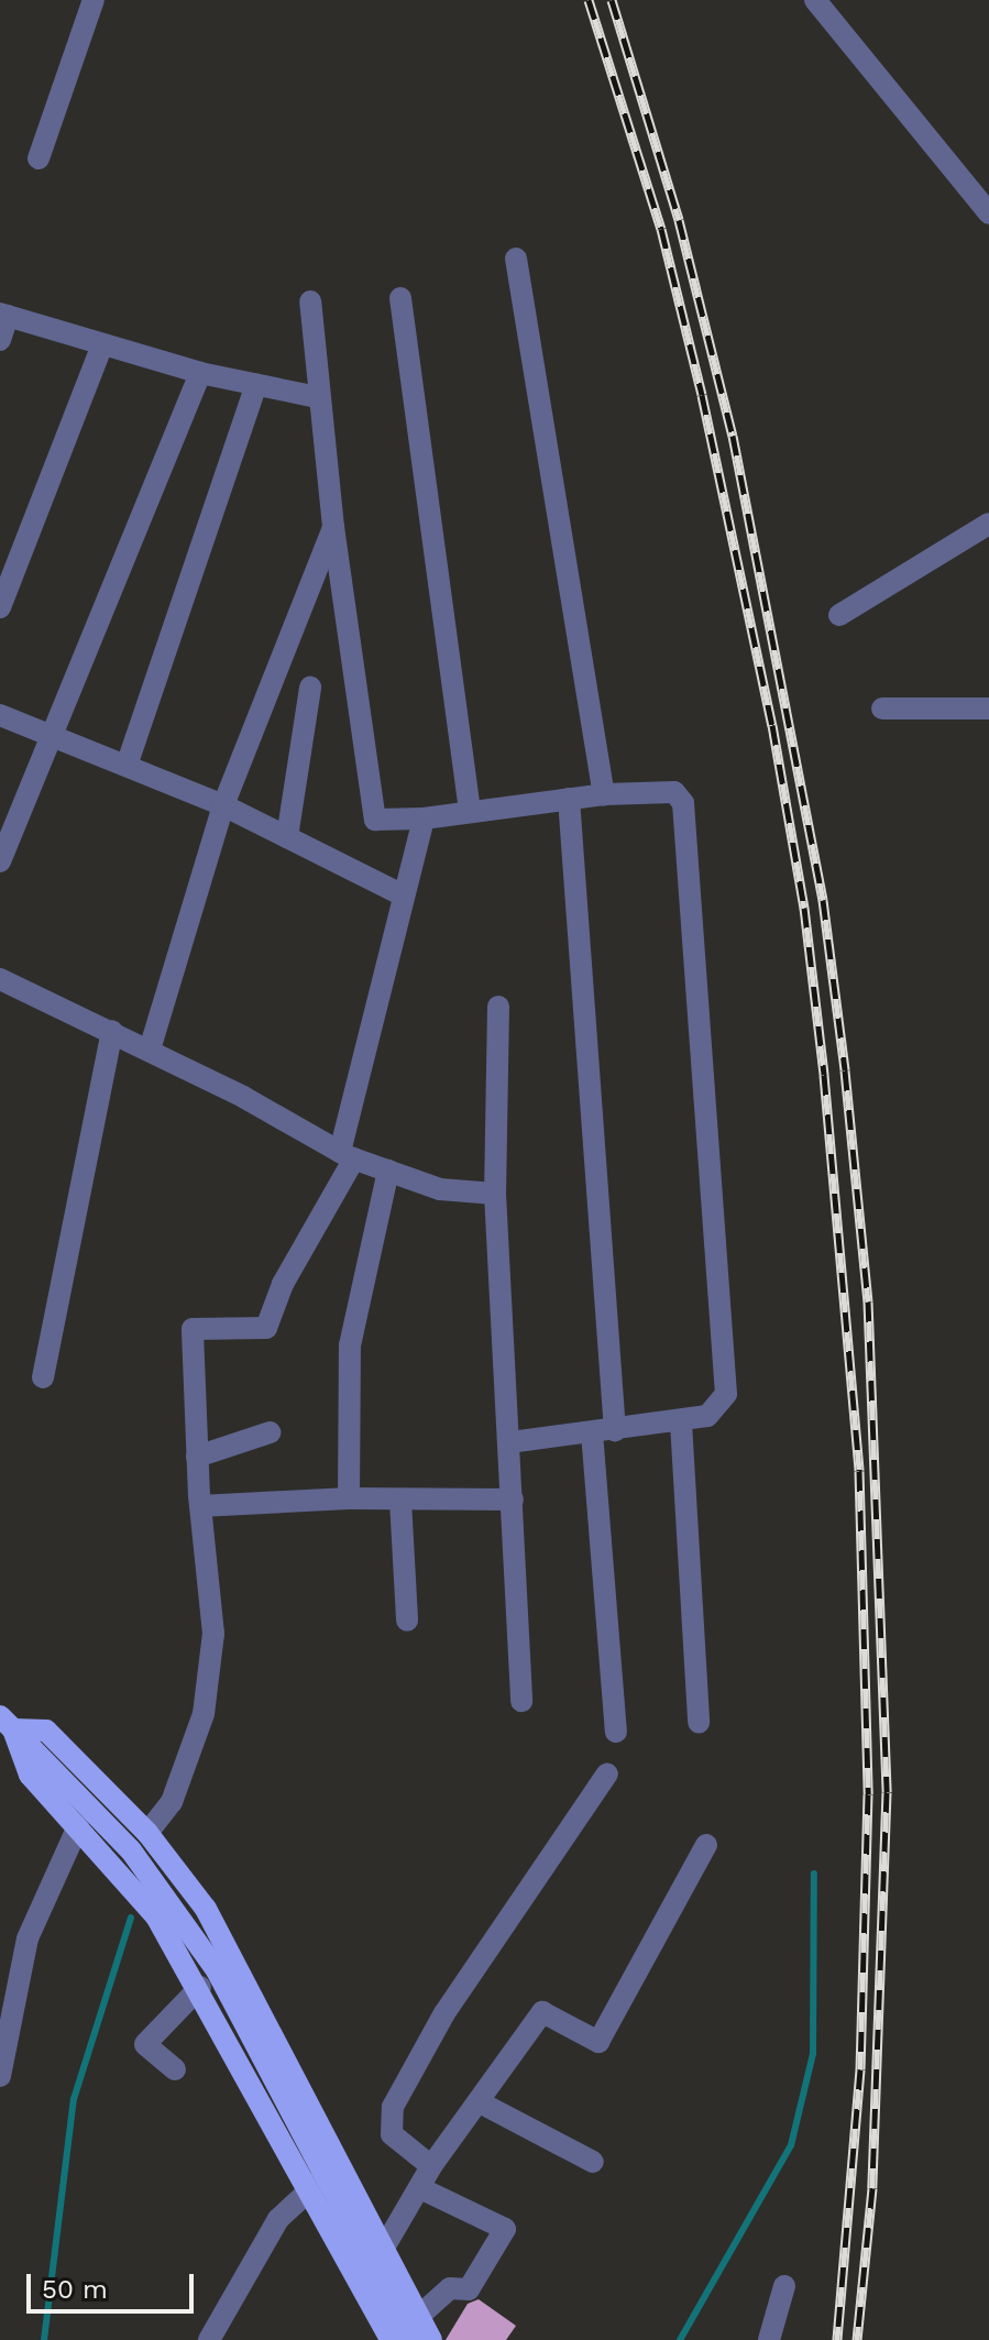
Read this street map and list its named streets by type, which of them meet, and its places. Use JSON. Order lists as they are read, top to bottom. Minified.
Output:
{"scale_bar":"50 m"}
